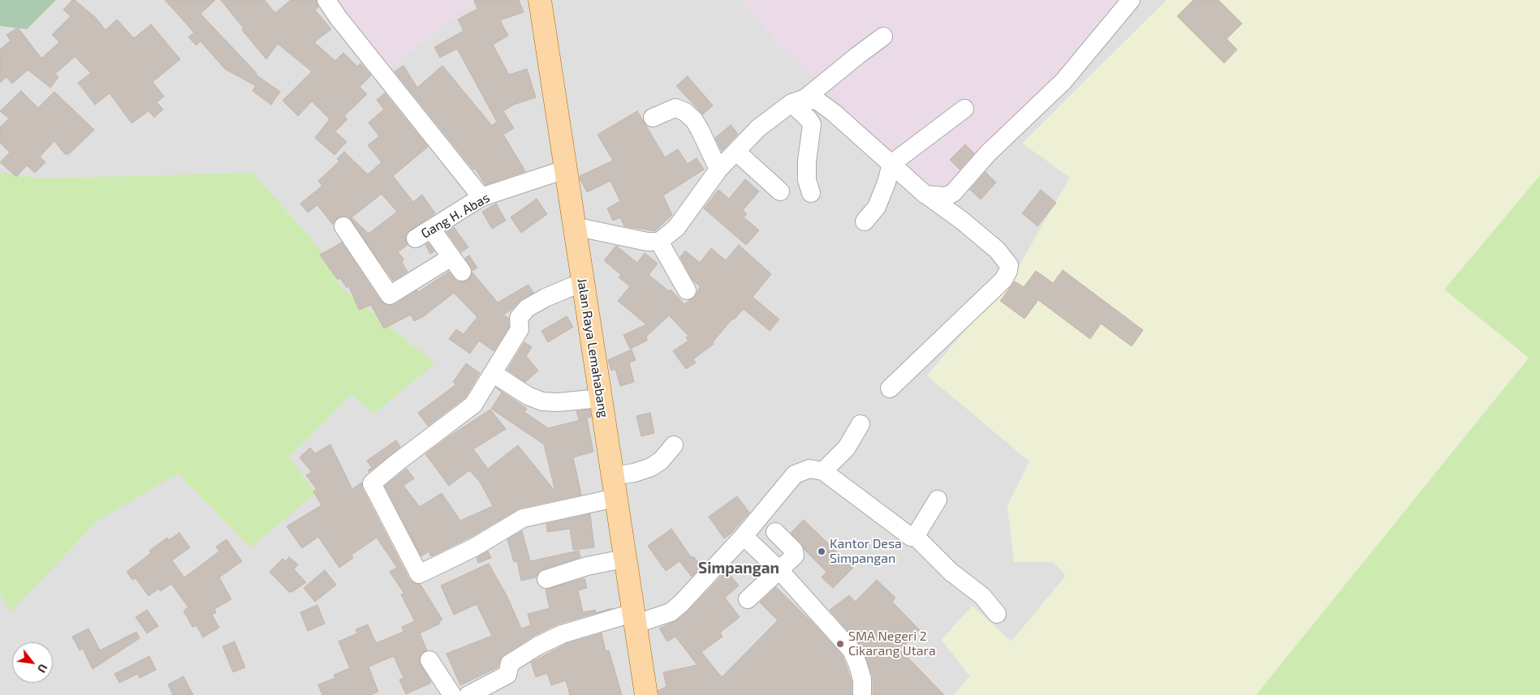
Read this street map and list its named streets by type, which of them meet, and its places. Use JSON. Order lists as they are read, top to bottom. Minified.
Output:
{"streets":{"main road":["Jalan Raya Lemahabang"],"street":["Gang H. Abas"]},"crossings":[["Gang H. Abas","Jalan Raya Lemahabang"]],"districts":["Simpangan"],"places":["Kantor Desa Simpangan","SMA Negeri 2 Cikarang Utara"],"north":"bottom right"}
